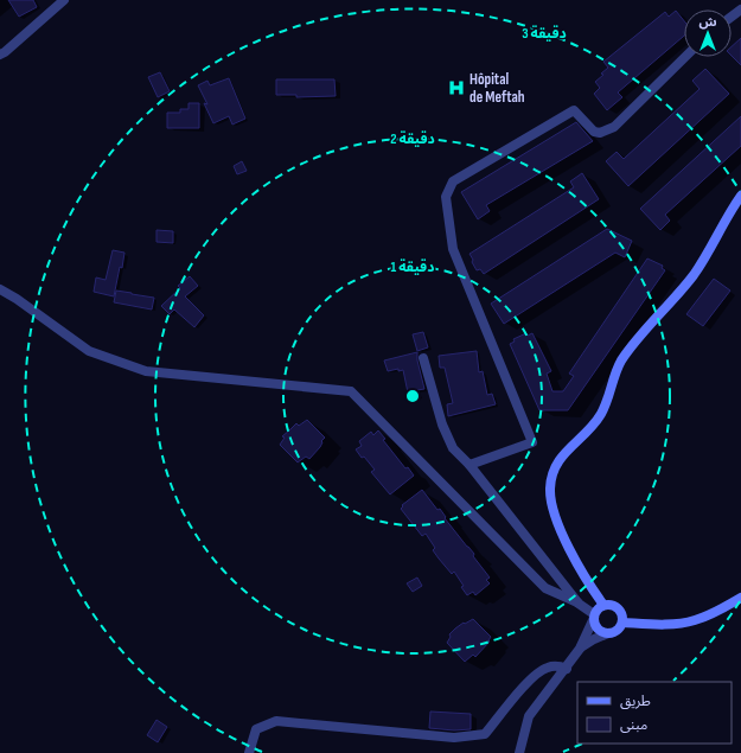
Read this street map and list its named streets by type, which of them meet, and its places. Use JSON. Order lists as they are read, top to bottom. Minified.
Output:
{"places":{"hospital":["Hôpital de Meftah"]},"legend":["طريق","مبنى"],"north":"top","rings":["3 دقيقة","2 دقيقة","1 دقيقة"]}
